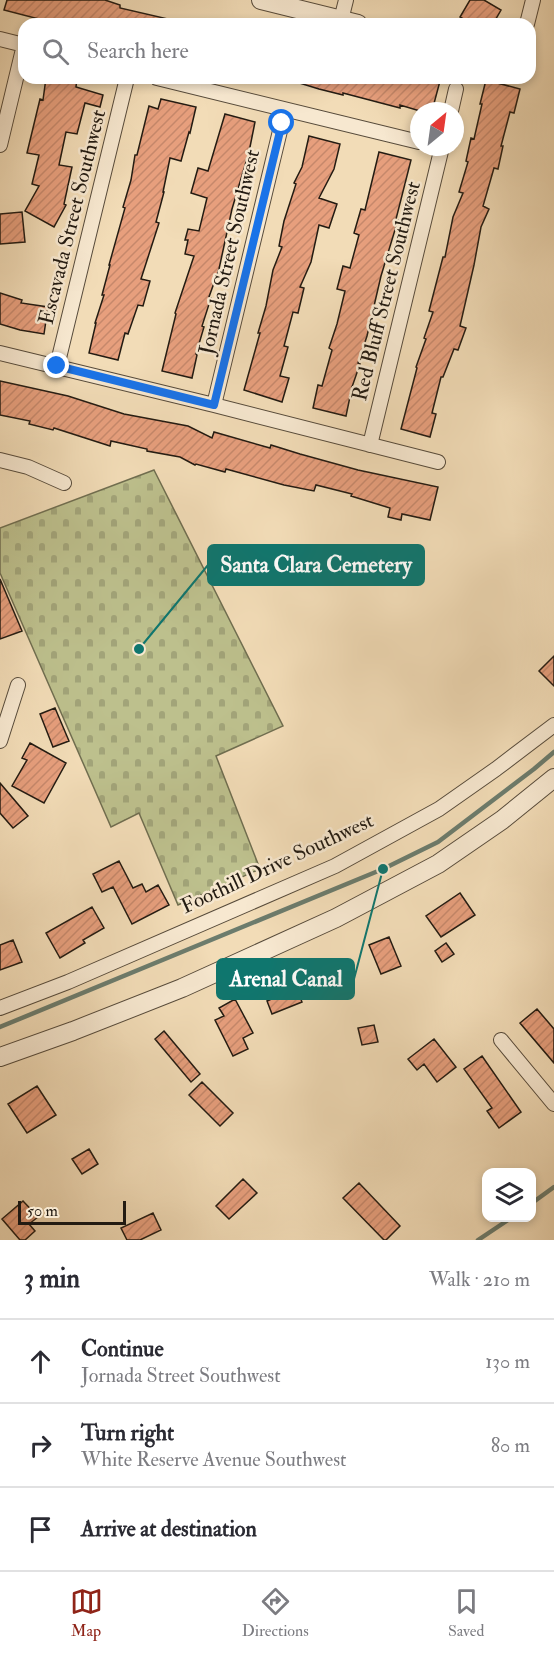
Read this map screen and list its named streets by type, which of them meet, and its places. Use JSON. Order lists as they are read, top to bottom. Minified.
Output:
{"streets":{"street":["Escavada Street Southwest","Jornada Street Southwest","Red Bluff Street Southwest","Foothill Drive Southwest"]},"places":["Santa Clara Cemetery","Arenal Canal"],"scale_bar":"50 m","north":"top right","page":{"search":"Search here","scale":"50 m","heading":["3 min","Walk · 210 m"],"list":[["Continue","Jornada Street Southwest","130 m"],["Turn right","White Reserve Avenue Southwest","80 m"],"Arrive at destination"],"nav":["Map","Directions","Saved"]}}
